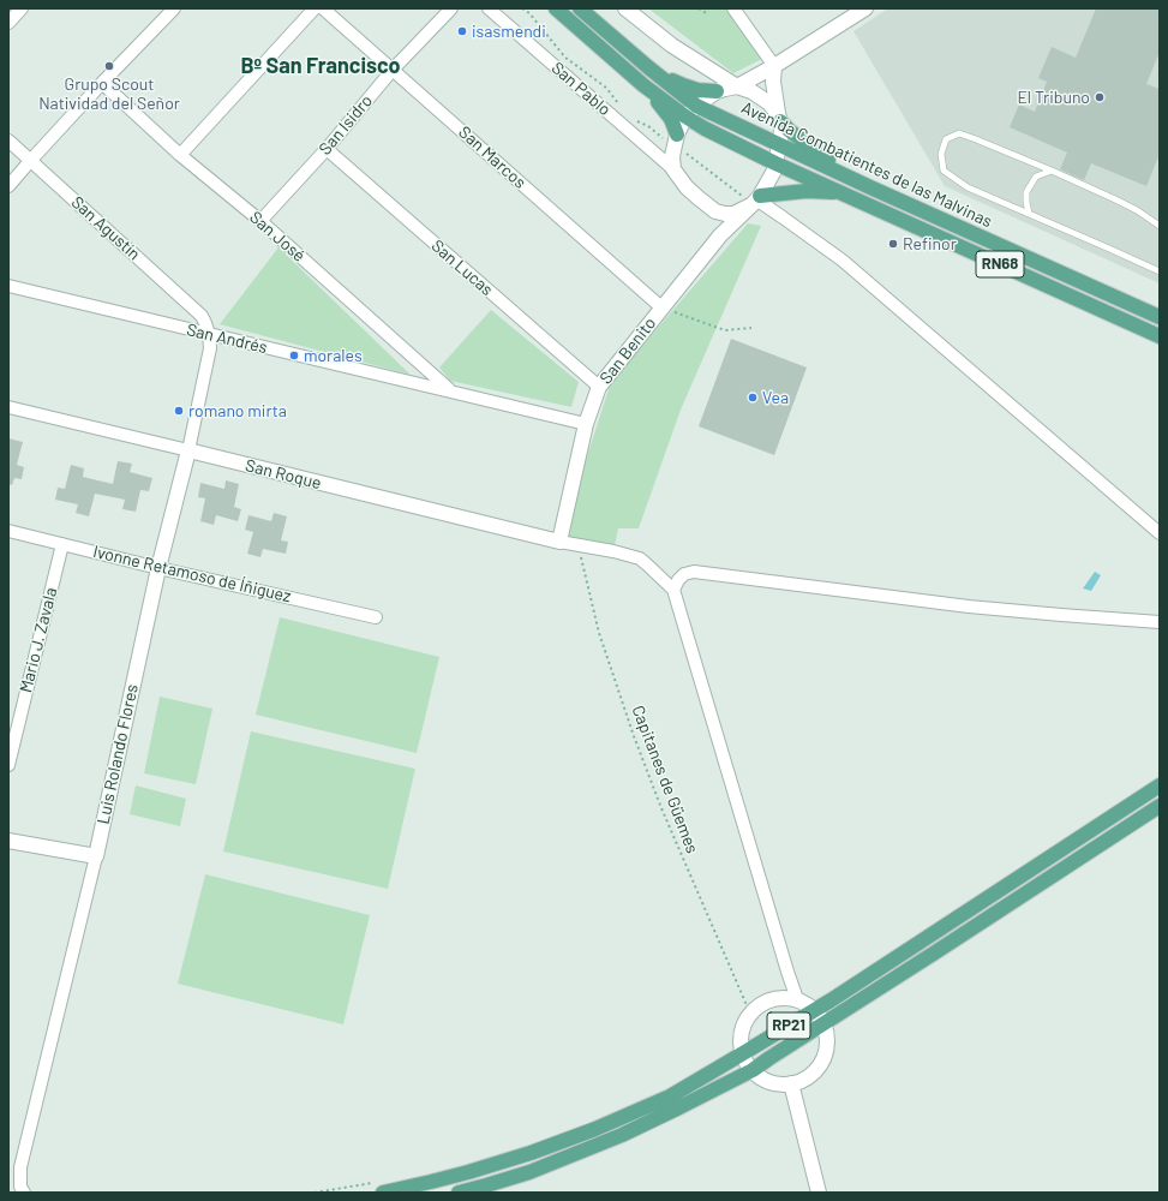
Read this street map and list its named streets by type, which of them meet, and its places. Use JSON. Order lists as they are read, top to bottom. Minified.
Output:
{"streets":{"main road":["Avenida Combatientes de las Malvinas","RN68","RP21"],"street":["San Pablo","San Isidro","San Marcos","San Agustín","San José","San Lucas","San Andrés","San Benito","San Roque","Ivonne Retamoso de Íñiguez","Mario J. Zavala","Luis Rolando Flores"],"path":["Capitanes de Güemes"]},"crossings":[["San Isidro","San Marcos"],["San Isidro","San José"],["San Isidro","San Lucas"],["San Marcos","San Benito"],["San Agustín","Luis Rolando Flores"],["San José","San Andrés"],["San Lucas","San Benito"],["San Andrés","San Benito"],["San Andrés","Luis Rolando Flores"],["San Benito","San Roque"],["San Roque","Luis Rolando Flores"],["Ivonne Retamoso de Íñiguez","Mario J. Zavala"],["Ivonne Retamoso de Íñiguez","Luis Rolando Flores"]],"districts":["Bº San Francisco"],"places":["isasmendi","Grupo Scout Natividad del Señor","El Tribuno","Refinor","morales","Vea","romano mirta"]}
